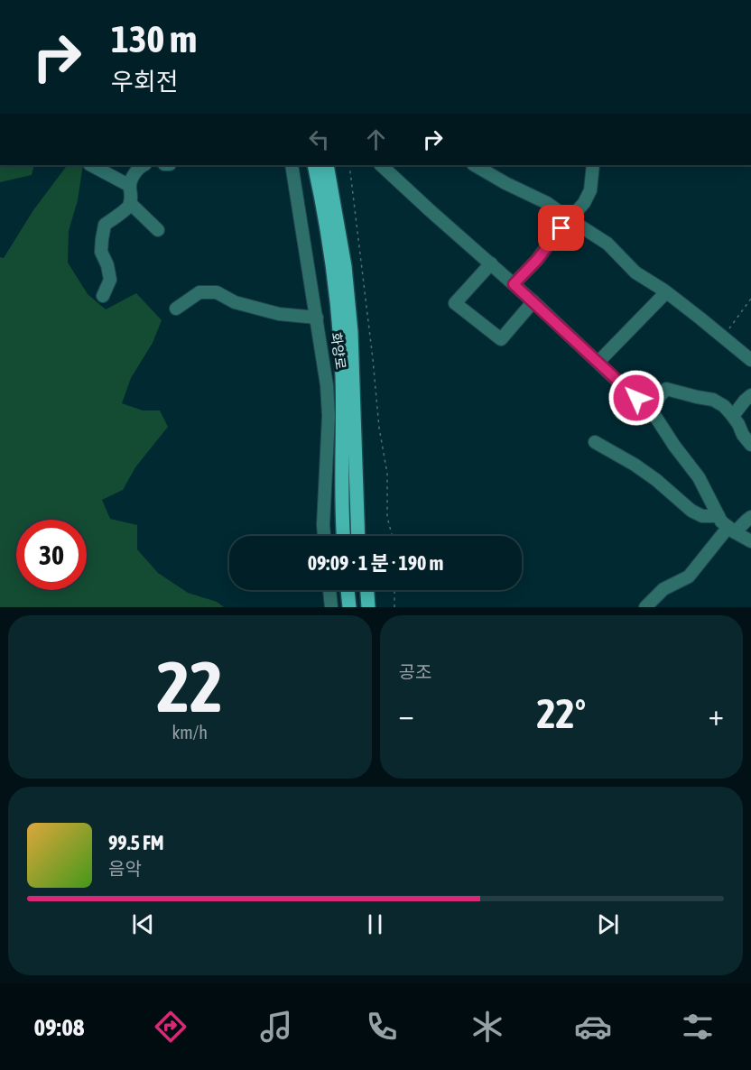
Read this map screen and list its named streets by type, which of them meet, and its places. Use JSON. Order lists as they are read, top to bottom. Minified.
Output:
{"streets":{"main road":["화양로"]},"page":{"turn":["130 m","우회전"],"limit":"30","trip":"09:09 · 1 분 · 190 m","tile":[["22","km/h"],"공조"],"heat":["−","22°","+"],"song":["99.5 FM","음악"],"tabs":"09:08"}}
